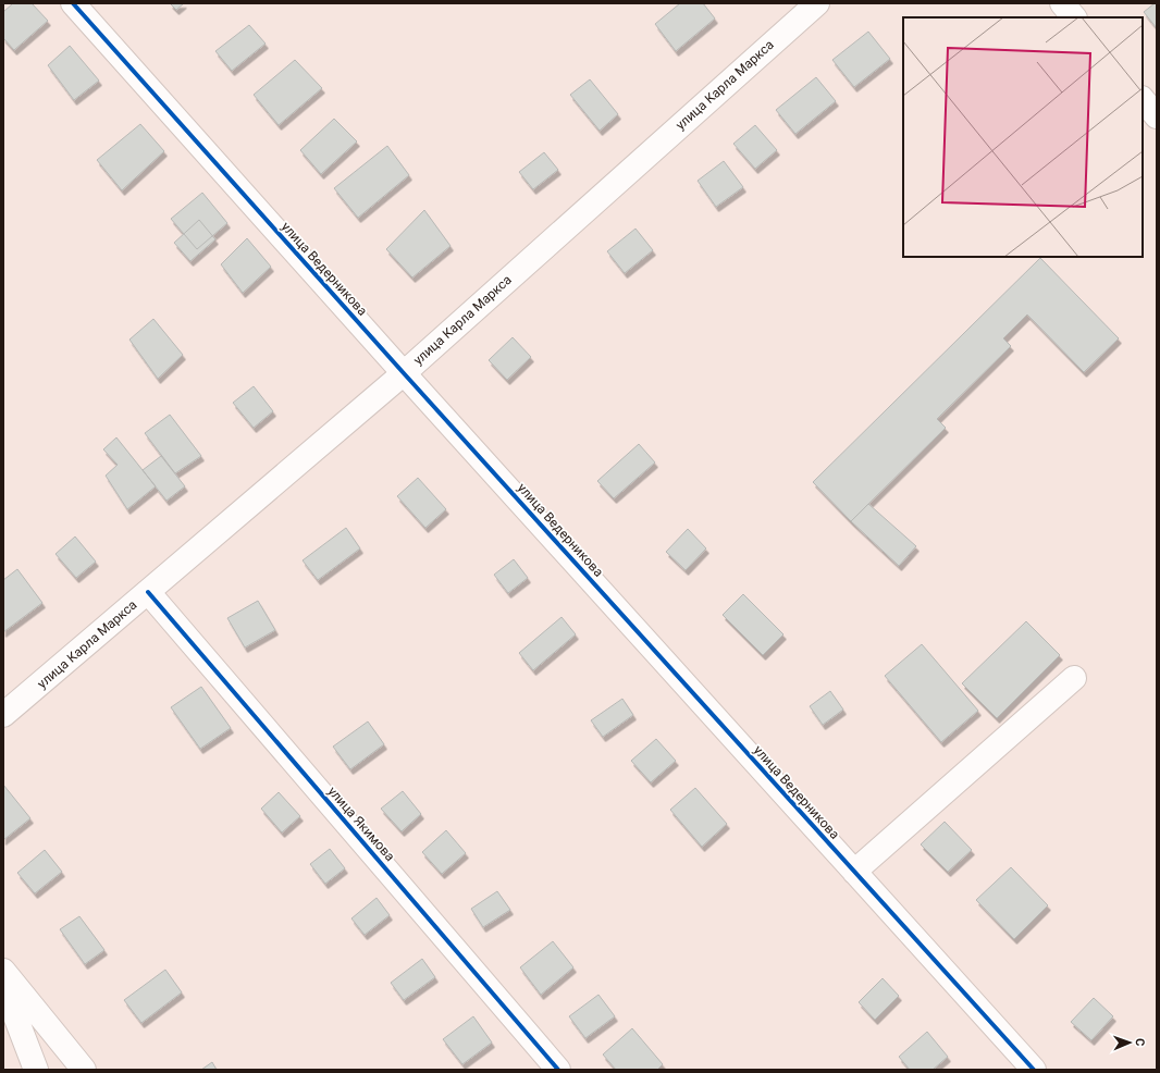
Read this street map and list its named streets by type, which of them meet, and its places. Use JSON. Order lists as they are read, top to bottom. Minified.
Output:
{"streets":{"main road":["улица Карла Маркса","улица Ведерникова","улица Якимова"]},"crossings":[["улица Карла Маркса","улица Ведерникова"],["улица Карла Маркса","улица Якимова"]],"north":"right"}
